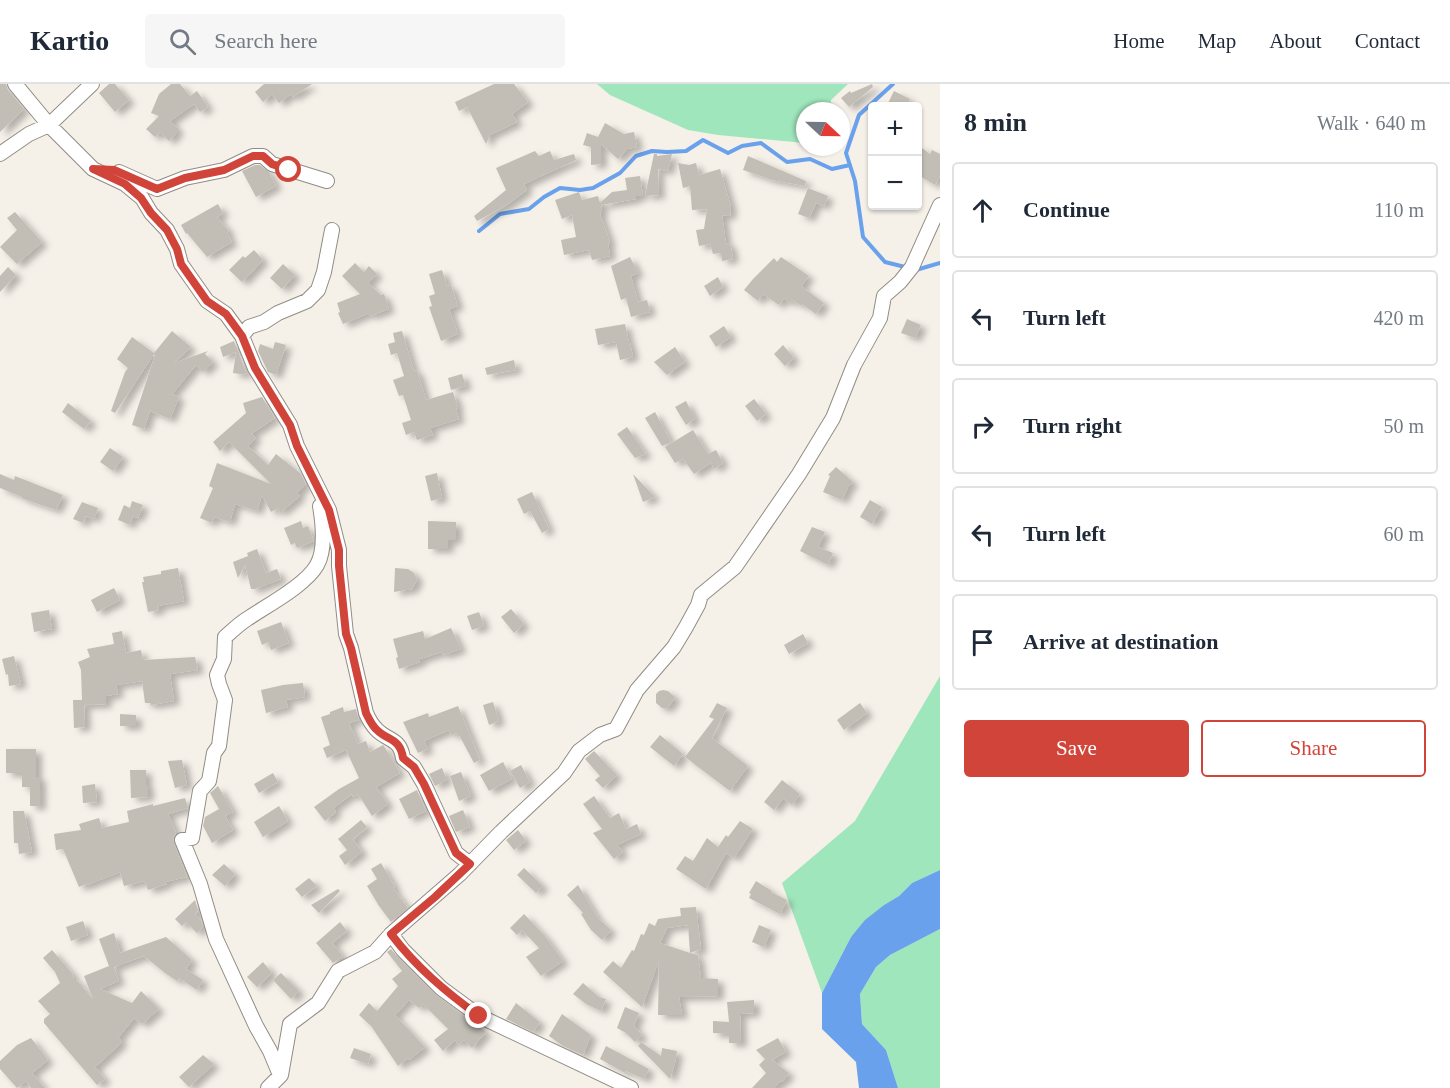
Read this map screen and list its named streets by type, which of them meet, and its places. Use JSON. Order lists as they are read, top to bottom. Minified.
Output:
{"north":"right","page":{"header":"Kartio","search":"Search here","nav":["Home","Map","About","Contact"],"heading":["8 min","Walk · 640 m"],"map_buttons":["+","−"],"list":[["Continue","110 m"],["Turn left","420 m"],["Turn right","50 m"],["Turn left","60 m"],"Arrive at destination"],"buttons":["Save","Share"]}}
